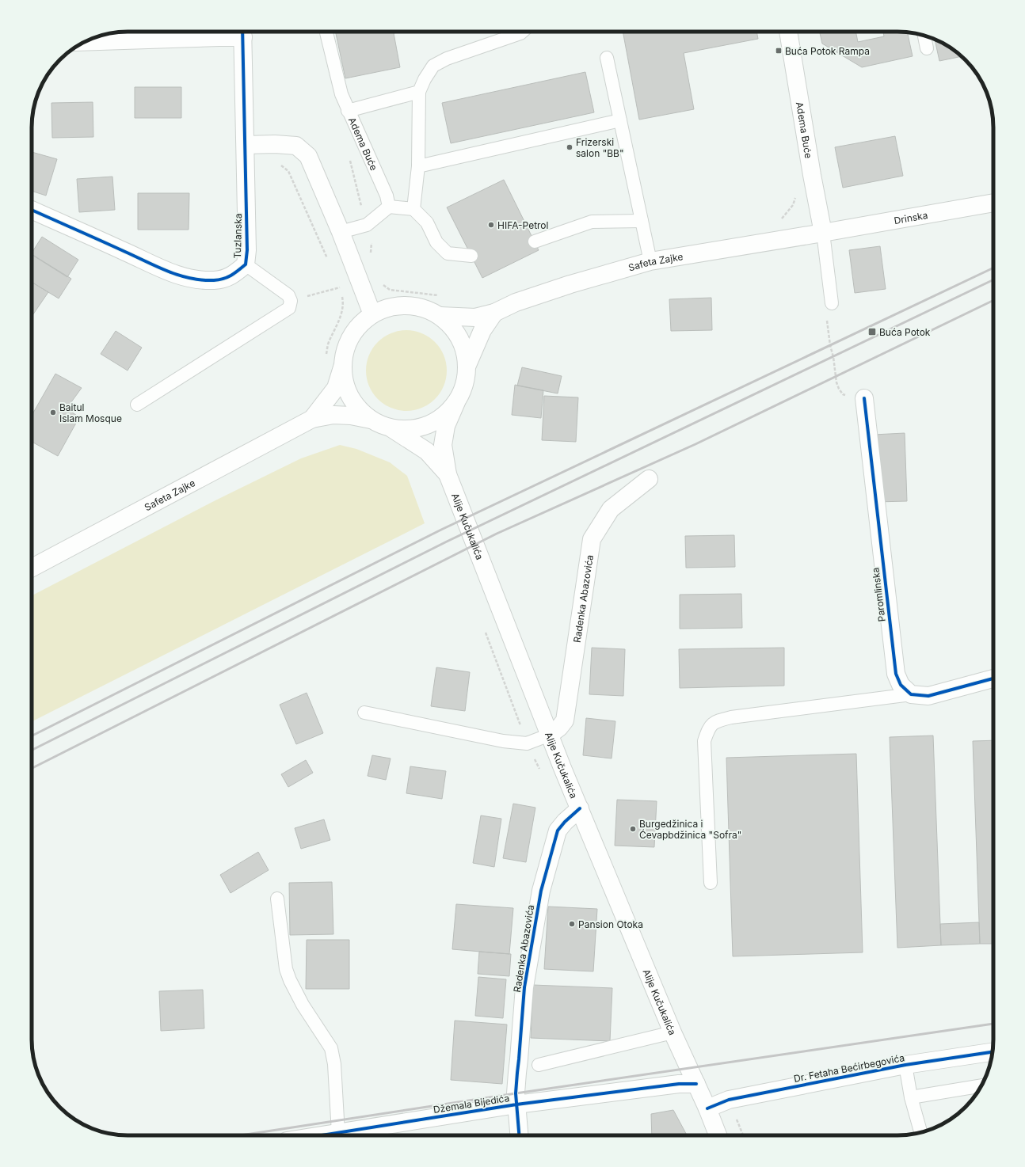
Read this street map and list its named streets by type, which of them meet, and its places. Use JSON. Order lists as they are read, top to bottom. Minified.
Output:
{"streets":{"street":["Adema Buće","Drinska","Tuzlanska","Safeta Zajke","Alije Kučukalića","Paromlinska","Radenka Abazovića","Dr. Fetaha Bećirbegovića","Džemala Bijedića"]},"crossings":[["Adema Buće","Drinska"],["Adema Buće","Safeta Zajke"],["Drinska","Safeta Zajke"],["Alije Kučukalića","Radenka Abazovića"],["Alije Kučukalića","Dr. Fetaha Bećirbegovića"],["Alije Kučukalića","Džemala Bijedića"],["Radenka Abazovića","Džemala Bijedića"]],"places":{"transit":["Buća Potok Rampa","Buća Potok"],"other":["Frizerski salon \"BB\"","HIFA-Petrol","Baitul Islam Mosque","Burgedžinica i Ćevapbdžinica \"Sofra\"","Pansion Otoka"]}}
